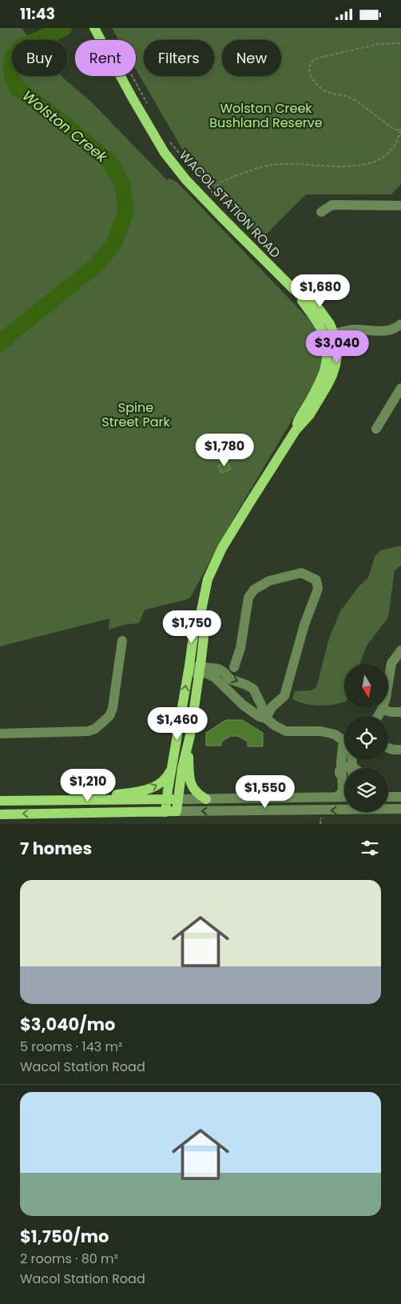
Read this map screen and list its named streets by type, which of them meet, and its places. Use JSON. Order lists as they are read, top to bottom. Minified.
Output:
{"streets":{"main road":["WACOL STATION ROAD"]},"water":["Wolston Creek"],"parks":["Wolston Creek Bushland Reserve","Spine Street Park"],"north":"bottom","page":{"status":"11:43","chip":["Buy","Rent","Filters","New"],"price":["$1,680","$3,040","$1,780","$1,750","$1,460","$1,210","$1,550"],"heading":"7 homes","list":[{"name":"$3,040/mo","note":"5 rooms · 143 m² · Wacol Station Road"},{"name":"$1,750/mo","note":"2 rooms · 80 m² · Wacol Station Road"}]}}
